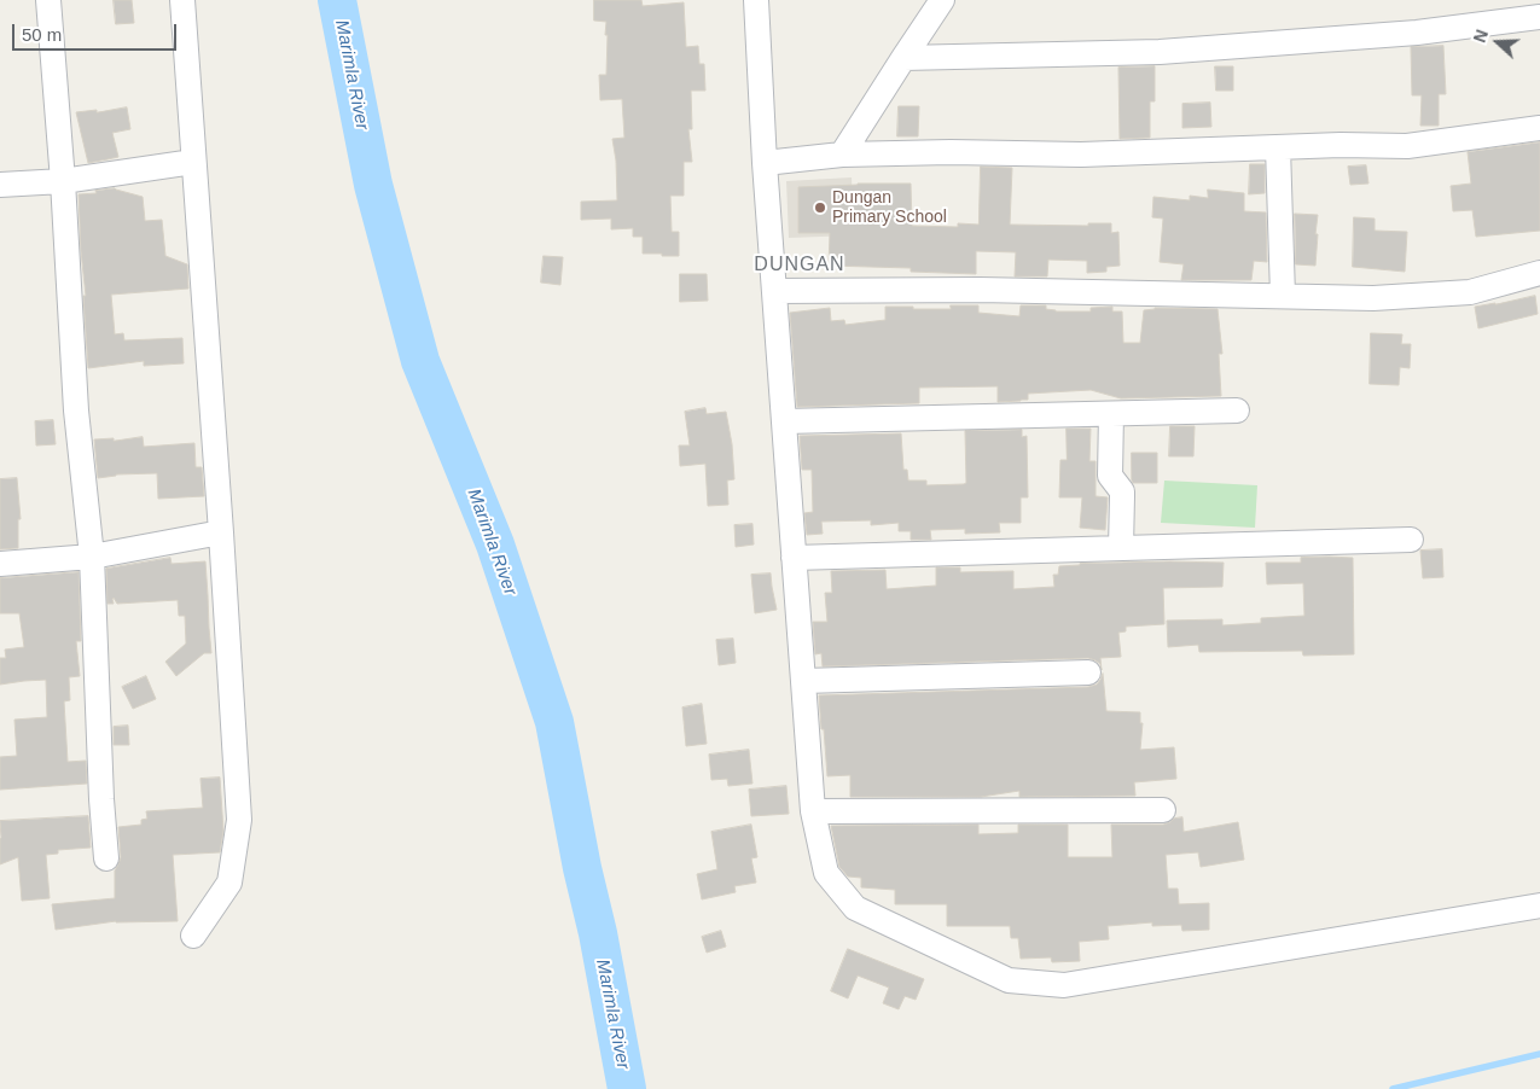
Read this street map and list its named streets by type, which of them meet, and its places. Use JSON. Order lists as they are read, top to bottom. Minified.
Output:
{"districts":["DUNGAN"],"water":["Marimla River"],"places":["Dungan Primary School"],"scale_bar":"50 m","north":"left"}
